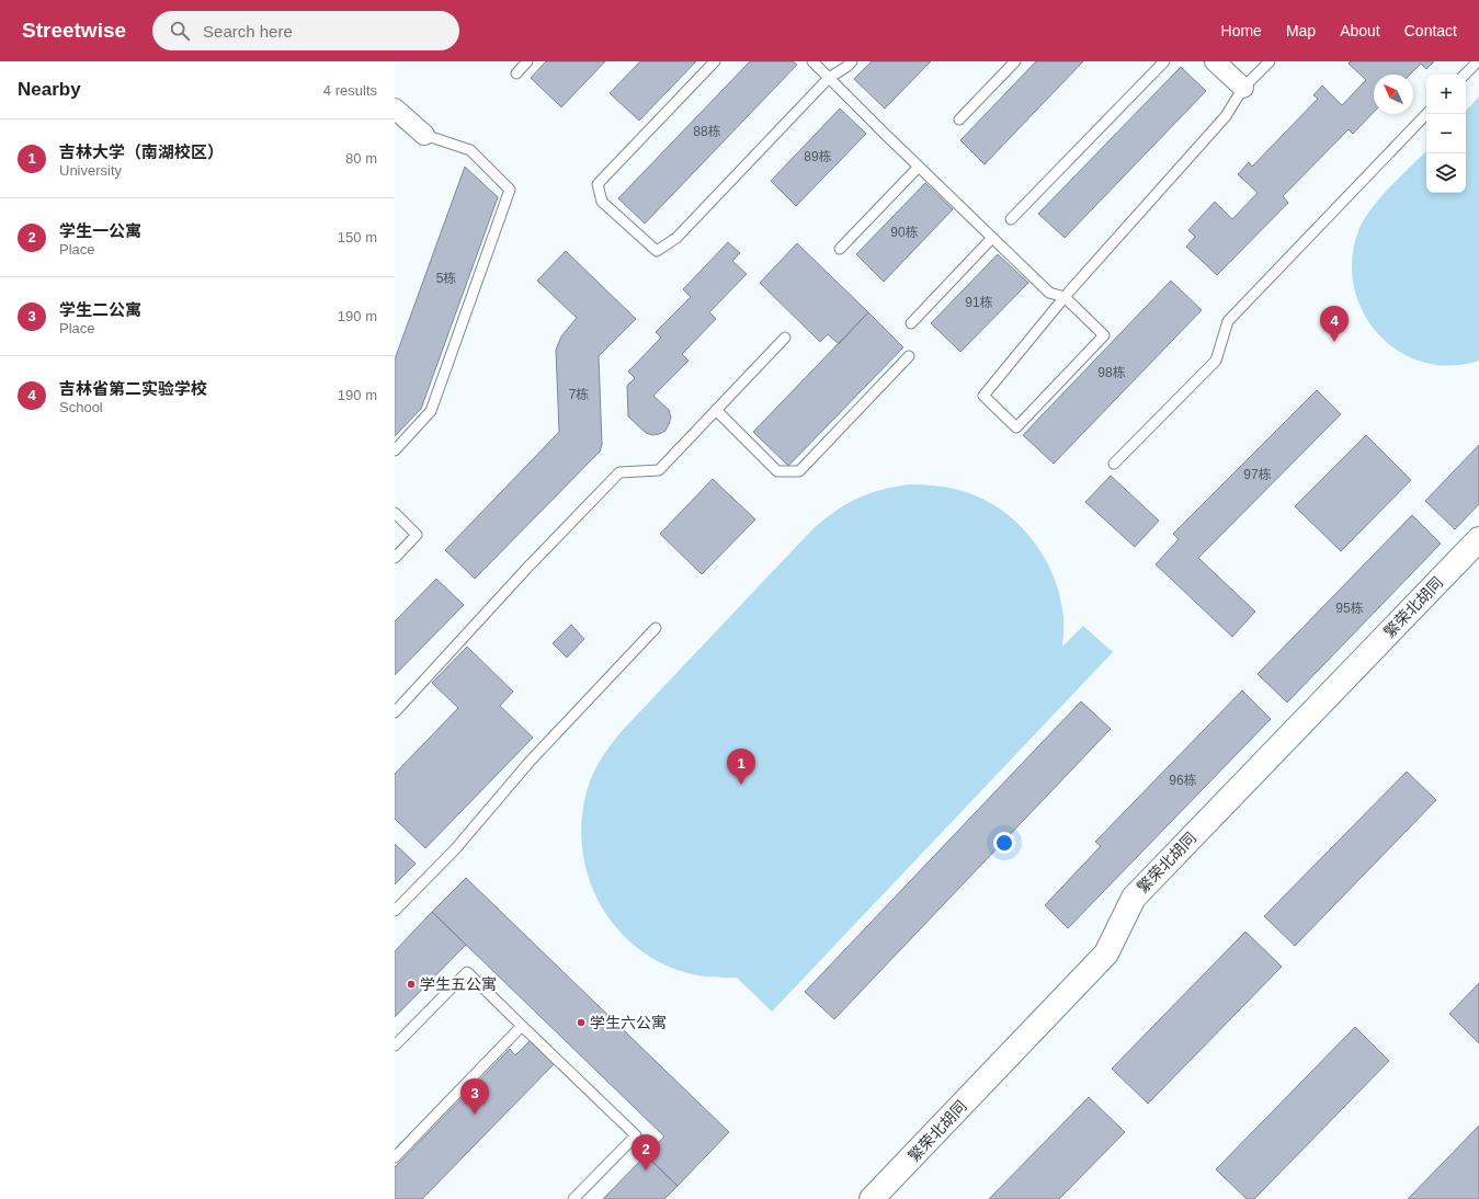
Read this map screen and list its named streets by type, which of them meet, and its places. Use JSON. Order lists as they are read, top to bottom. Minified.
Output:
{"streets":{"street":["繁荣北胡同"]},"places":["学生五公寓","学生六公寓"],"house_numbers":["88栋","89栋","90栋","5栋","91栋","98栋","7栋","97栋","95栋","96栋"],"north":"top left","page":{"header":"Streetwise","search":"Search here","nav":["Home","Map","About","Contact"],"heading":["Nearby","4 results"],"map_buttons":["+","−"],"list":[{"mark":"1","name":"吉林大学（南湖校区）","note":"University","value":"80 m"},{"mark":"2","name":"学生一公寓","note":"Place","value":"150 m"},{"mark":"3","name":"学生二公寓","note":"Place","value":"190 m"},{"mark":"4","name":"吉林省第二实验学校","note":"School","value":"190 m"}],"pins":["4","1","3","2"]}}
